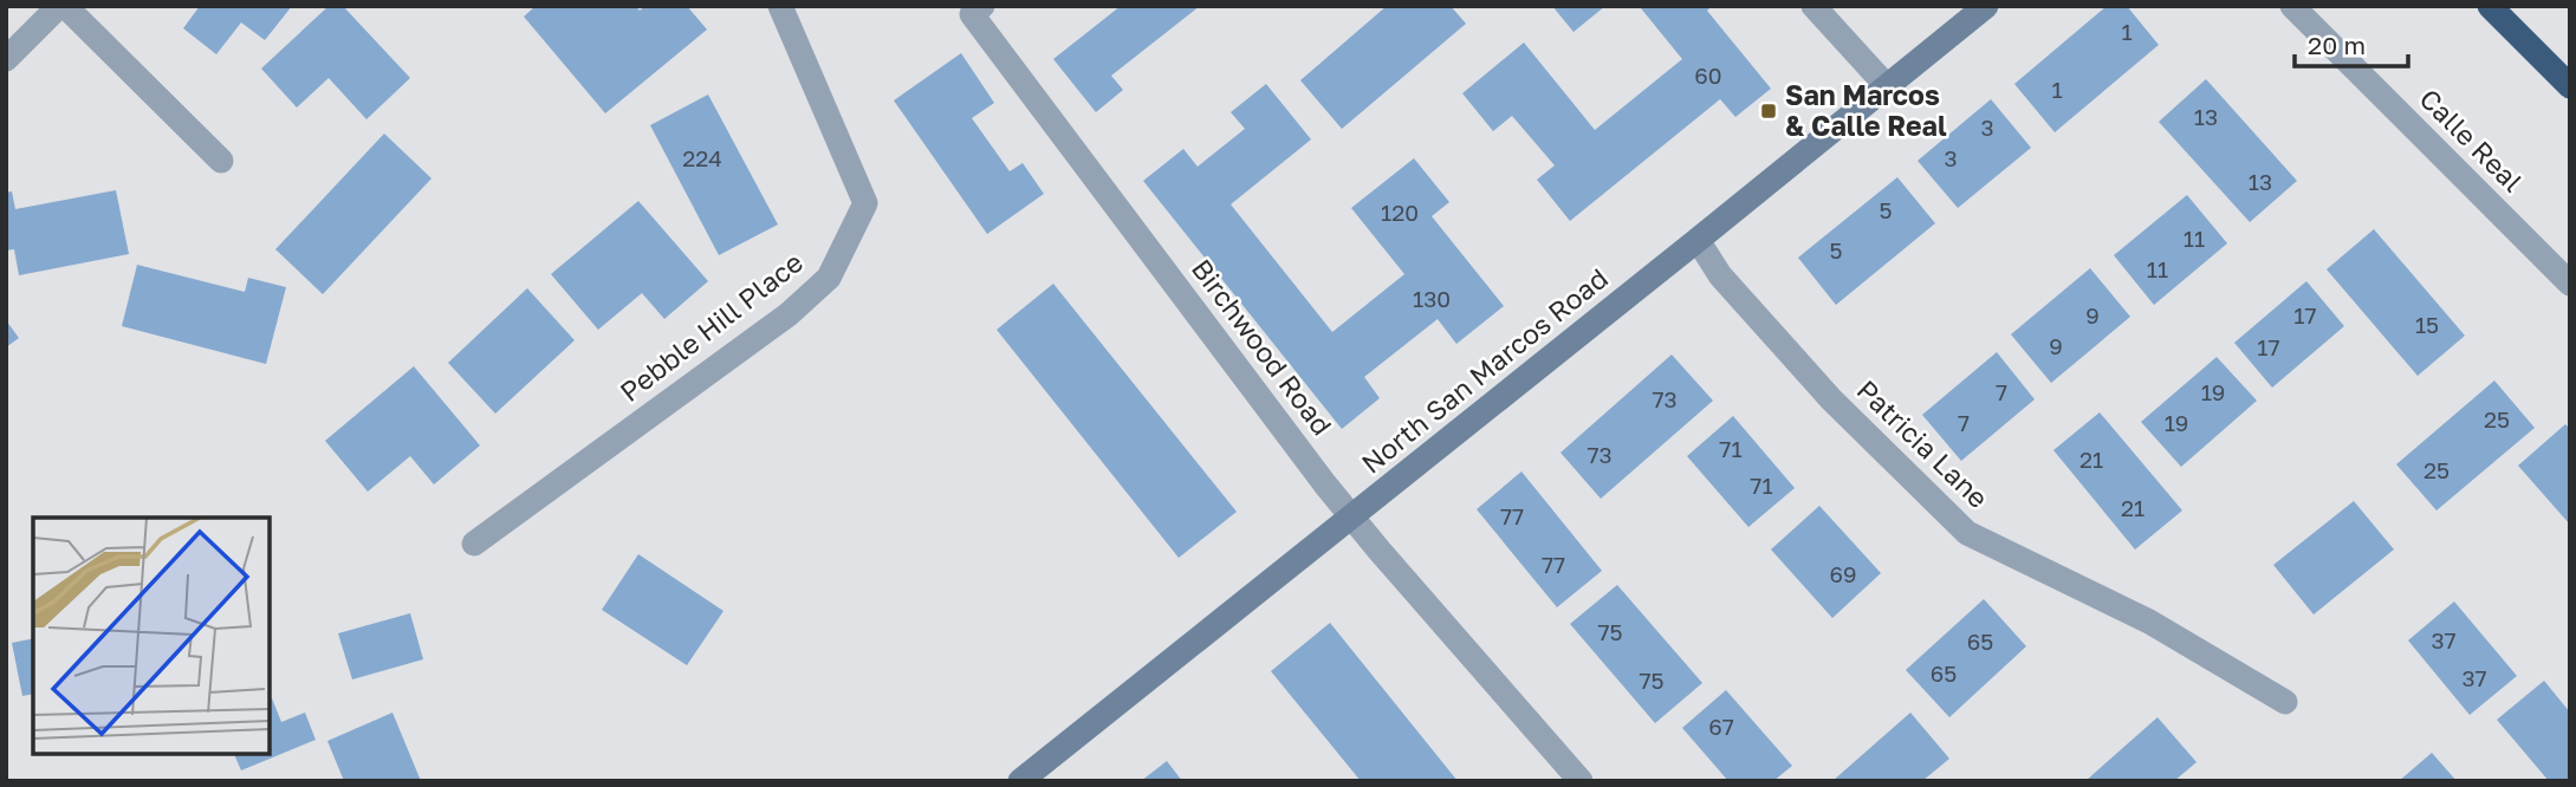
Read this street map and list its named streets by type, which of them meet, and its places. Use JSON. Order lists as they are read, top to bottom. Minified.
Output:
{"streets":{"street":["Calle Real","Pebble Hill Place","Birchwood Road","North San Marcos Road","Patricia Lane"]},"crossings":[["Birchwood Road","North San Marcos Road"],["North San Marcos Road","Patricia Lane"]],"places":{"transit":["San Marcos & Calle Real"]},"house_numbers":["1","60","1","13","3","224","3","13","5","120","11","5","11","130","9","17","15","9","17","7","19","73","25","7","19","71","73","21","25","71","21","77","77","69","75","37","65","65","37","75","67"],"scale_bar":"20 m"}
